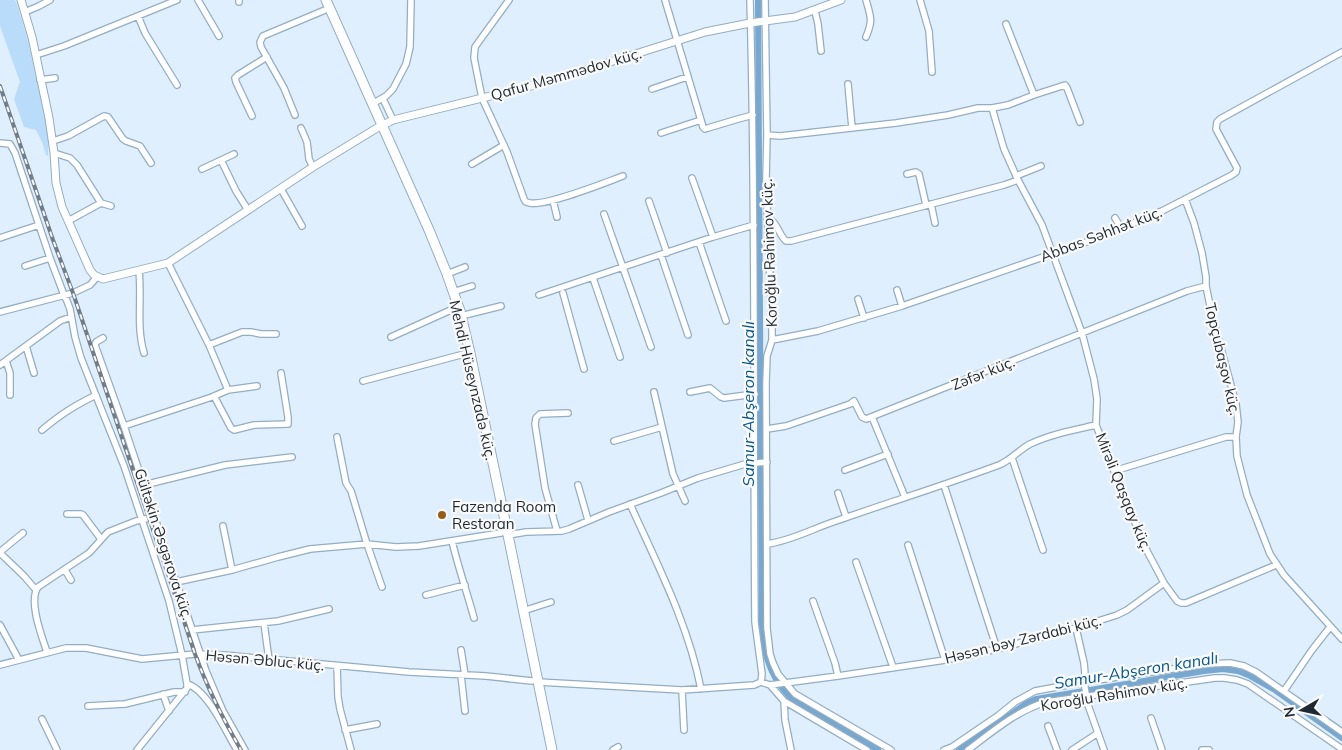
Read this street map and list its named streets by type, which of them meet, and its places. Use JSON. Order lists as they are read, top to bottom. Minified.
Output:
{"streets":{"main road":["Mehdi Hüseynzadə küç."],"street":["Qafur Məmmədov küç.","Abbas Səhhət küç.","Koroğlu Rəhimov küç.","Topçubaşov küç.","Zəfər küç.","Mirəli Qaşqay küç.","Gültəkin Əsgərova küç.","Həsən bəy Zərdabi küç.","Həsən Əbluc küç."]},"crossings":[["Qafur Məmmədov küç.","Koroğlu Rəhimov küç."],["Qafur Məmmədov küç.","Mehdi Hüseynzadə küç."],["Abbas Səhhət küç.","Koroğlu Rəhimov küç."],["Abbas Səhhət küç.","Topçubaşov küç."],["Abbas Səhhət küç.","Mirəli Qaşqay küç."],["Koroğlu Rəhimov küç.","Həsən bəy Zərdabi küç."],["Koroğlu Rəhimov küç.","Həsən Əbluc küç."],["Topçubaşov küç.","Zəfər küç."],["Topçubaşov küç.","Mirəli Qaşqay küç."],["Zəfər küç.","Mirəli Qaşqay küç."],["Mehdi Hüseynzadə küç.","Həsən Əbluc küç."],["Mirəli Qaşqay küç.","Həsən bəy Zərdabi küç."],["Gültəkin Əsgərova küç.","Həsən Əbluc küç."]],"water":["Samur-Abşeron kanalı"],"places":["Fazenda Room Restoran"],"north":"left"}
